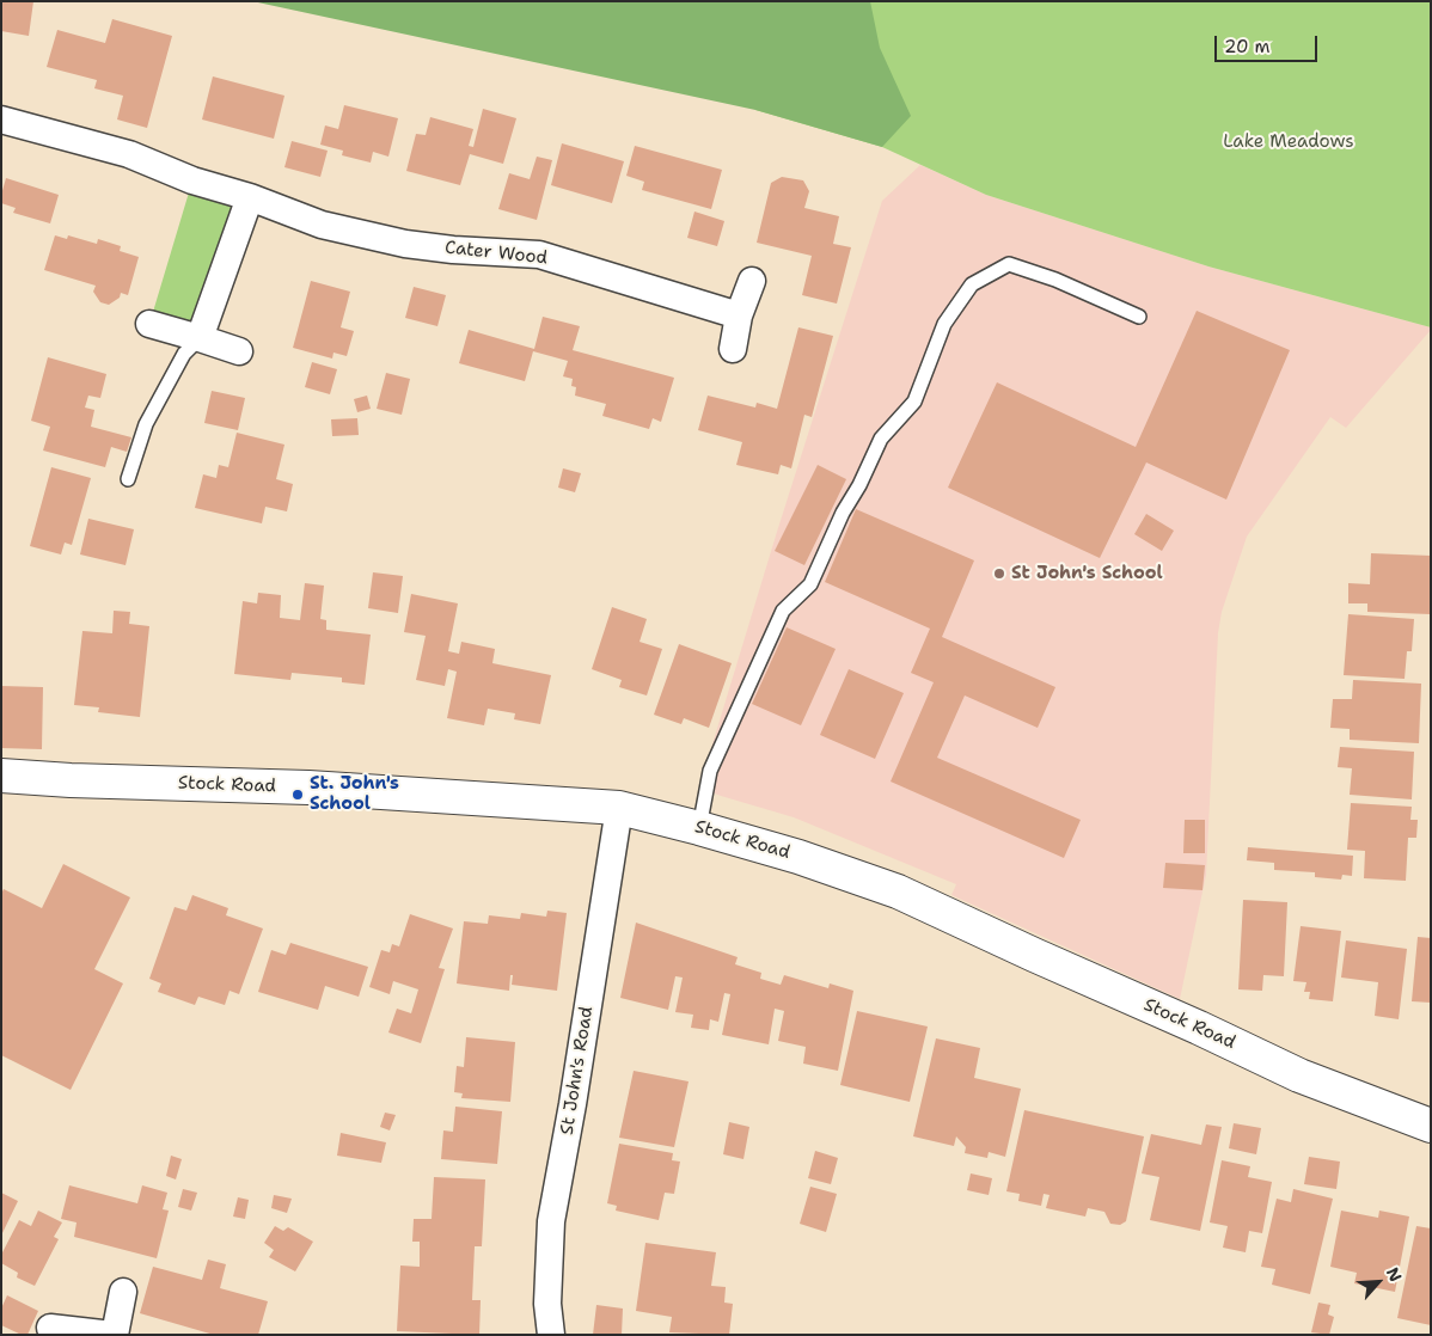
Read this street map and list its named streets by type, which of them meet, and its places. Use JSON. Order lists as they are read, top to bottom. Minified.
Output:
{"streets":{"main road":["Stock Road"],"street":["Cater Wood","St John's Road"]},"crossings":[["Stock Road","St John's Road"]],"parks":["Lake Meadows"],"places":["St John's School","St. John's School"],"scale_bar":"20 m","north":"top right"}
